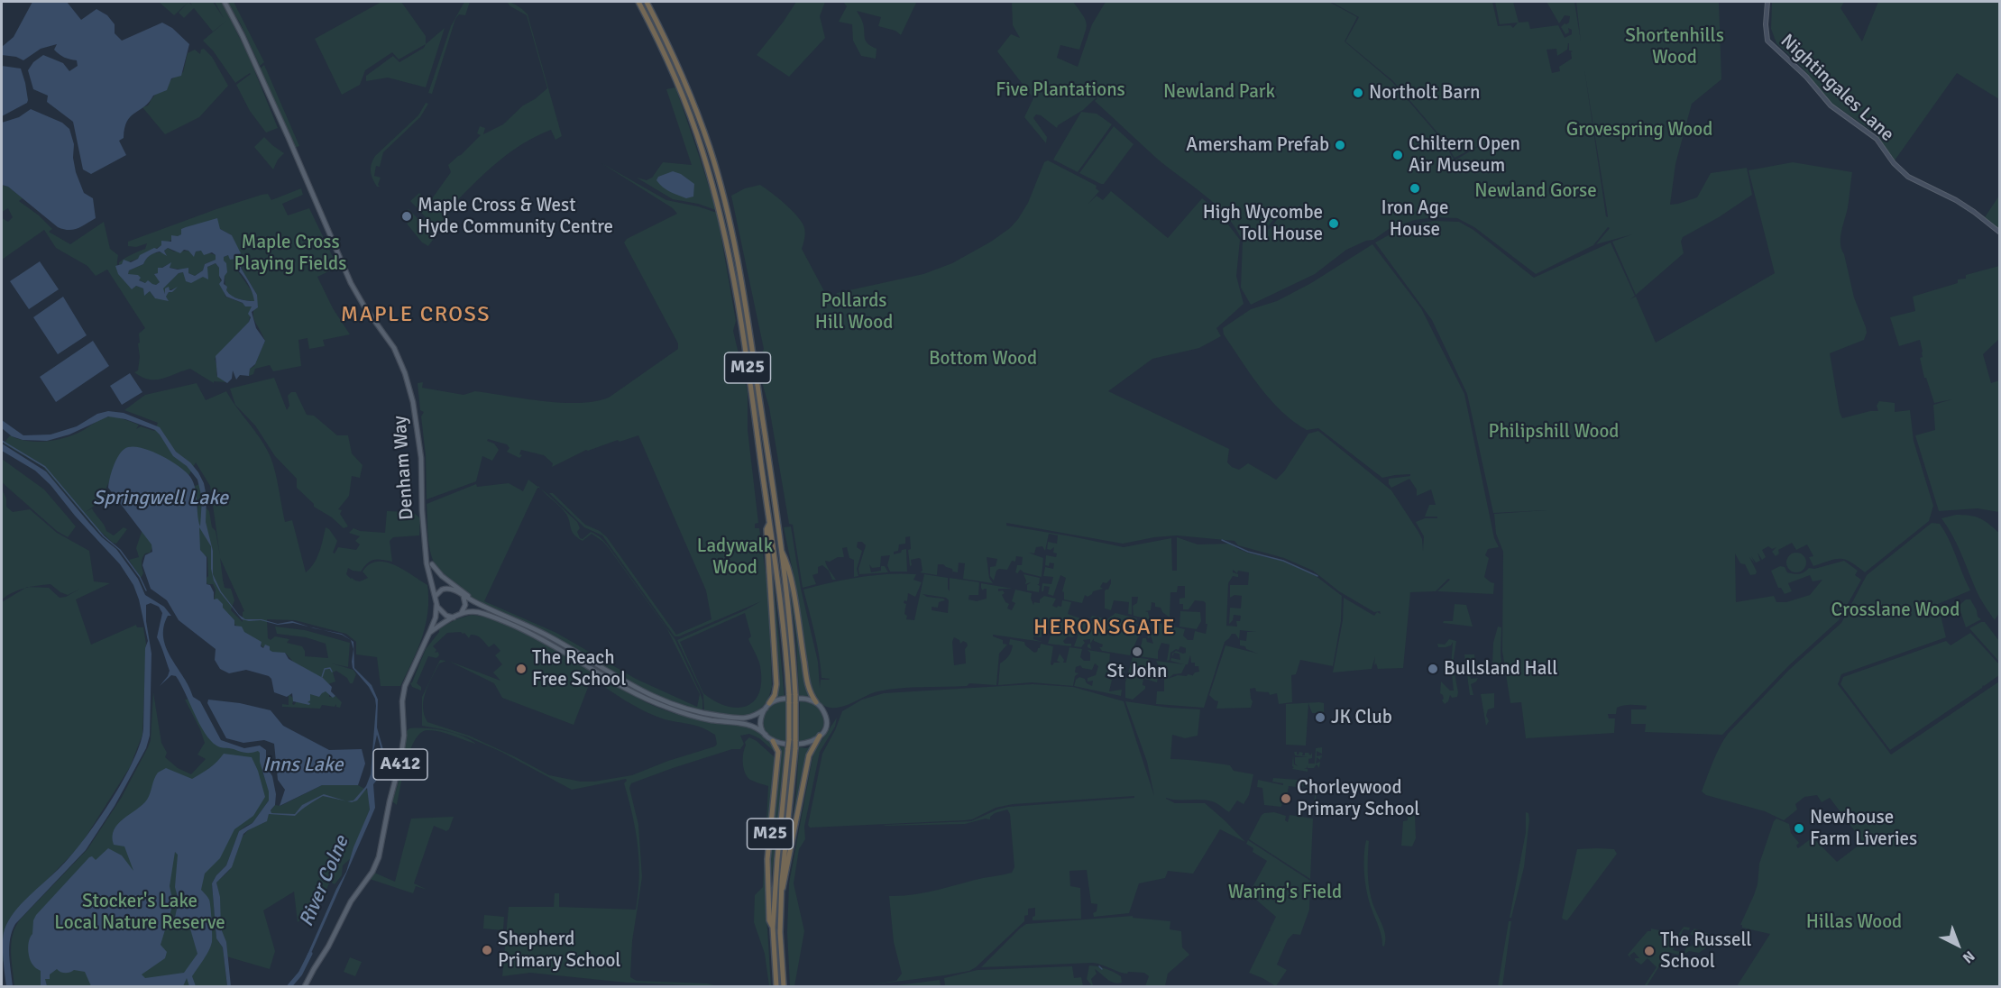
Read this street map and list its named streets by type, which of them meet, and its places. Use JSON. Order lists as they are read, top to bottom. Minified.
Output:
{"streets":{"highway":["M25"],"main road":["Nightingales Lane","Denham Way","A412"]},"crossings":[["Denham Way","A412"]],"districts":["MAPLE CROSS","HERONSGATE"],"water":["Springwell Lake","Inns Lake","River Colne"],"parks":["Shortenhills Wood","Five Plantations","Newland Park","Grovespring Wood","Newland Gorse","Maple Cross Playing Fields","Pollards Hill Wood","Bottom Wood","Philipshill Wood","Ladywalk Wood","Crosslane Wood","Waring's Field","Stocker's Lake Local Nature Reserve","Hillas Wood"],"places":["Northolt Barn","Amersham Prefab","Chiltern Open Air Museum","Iron Age House","Maple Cross & West Hyde Community Centre","High Wycombe Toll House","St John","The Reach Free School","Bullsland Hall","JK Club","Chorleywood Primary School","Newhouse Farm Liveries","Shepherd Primary School","The Russell School"],"north":"bottom right"}
